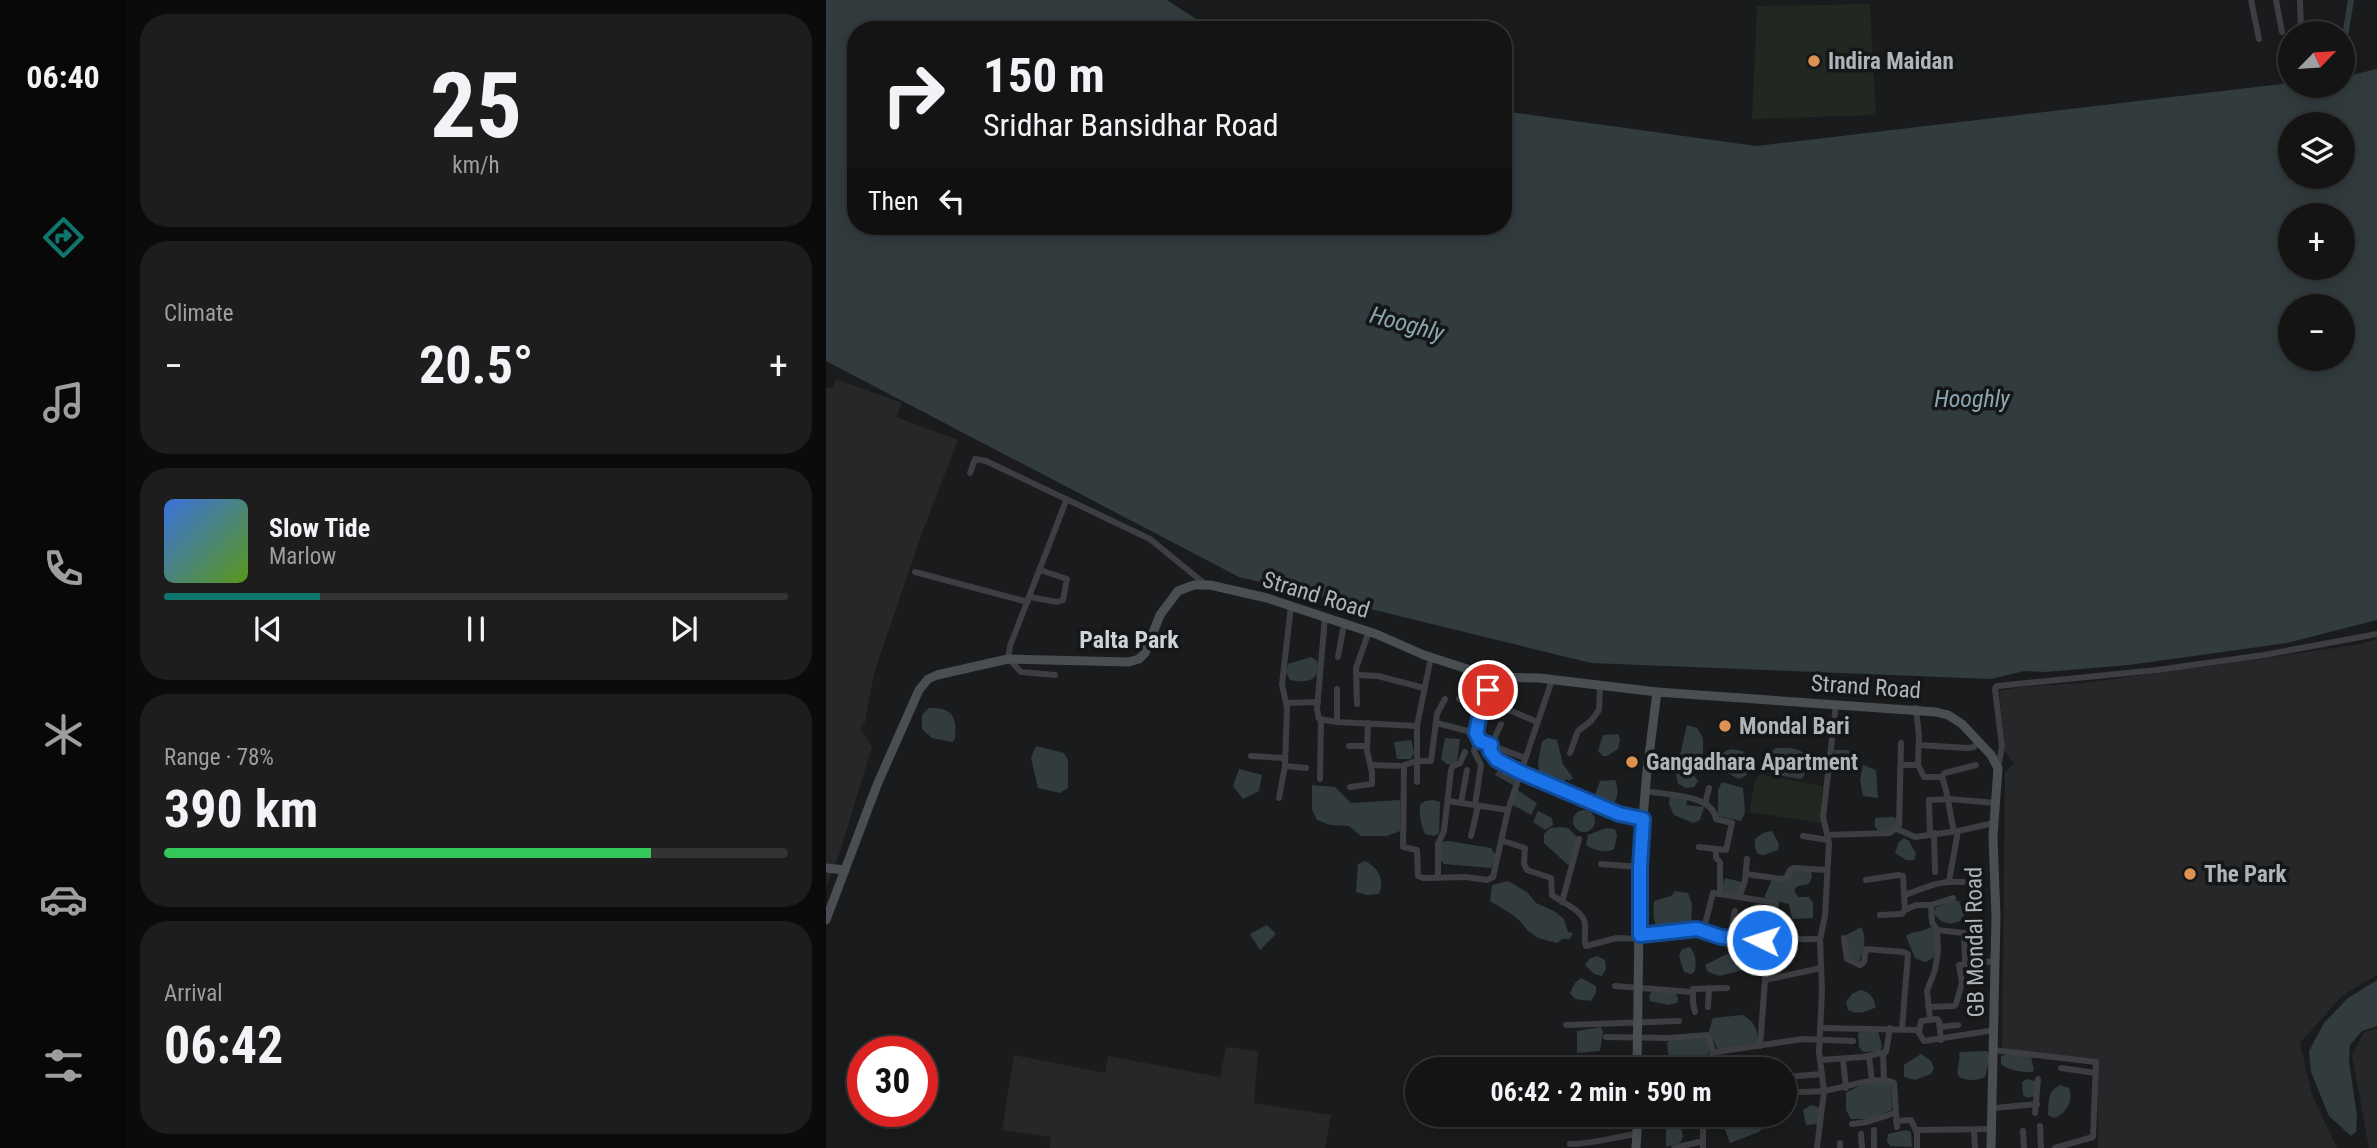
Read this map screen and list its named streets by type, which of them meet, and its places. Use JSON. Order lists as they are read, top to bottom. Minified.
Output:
{"streets":{"street":["Strand Road","GB Mondal Road"]},"districts":["Palta Park"],"water":["Hooghly"],"places":["Indira Maidan","Mondal Bari","Gangadhara Apartment","The Park"],"north":"top right","page":{"tabs":"06:40","tile":[["25","km/h"],"Climate",["Range · 78%","390 km"],["Arrival","06:42"]],"map_buttons":["+","−"],"turn":["150 m","Sridhar Bansidhar Road"],"then":"Then","heat":["−","20.5°","+"],"song":["Slow Tide","Marlow"],"limit":"30","trip":"06:42 · 2 min · 590 m"}}
